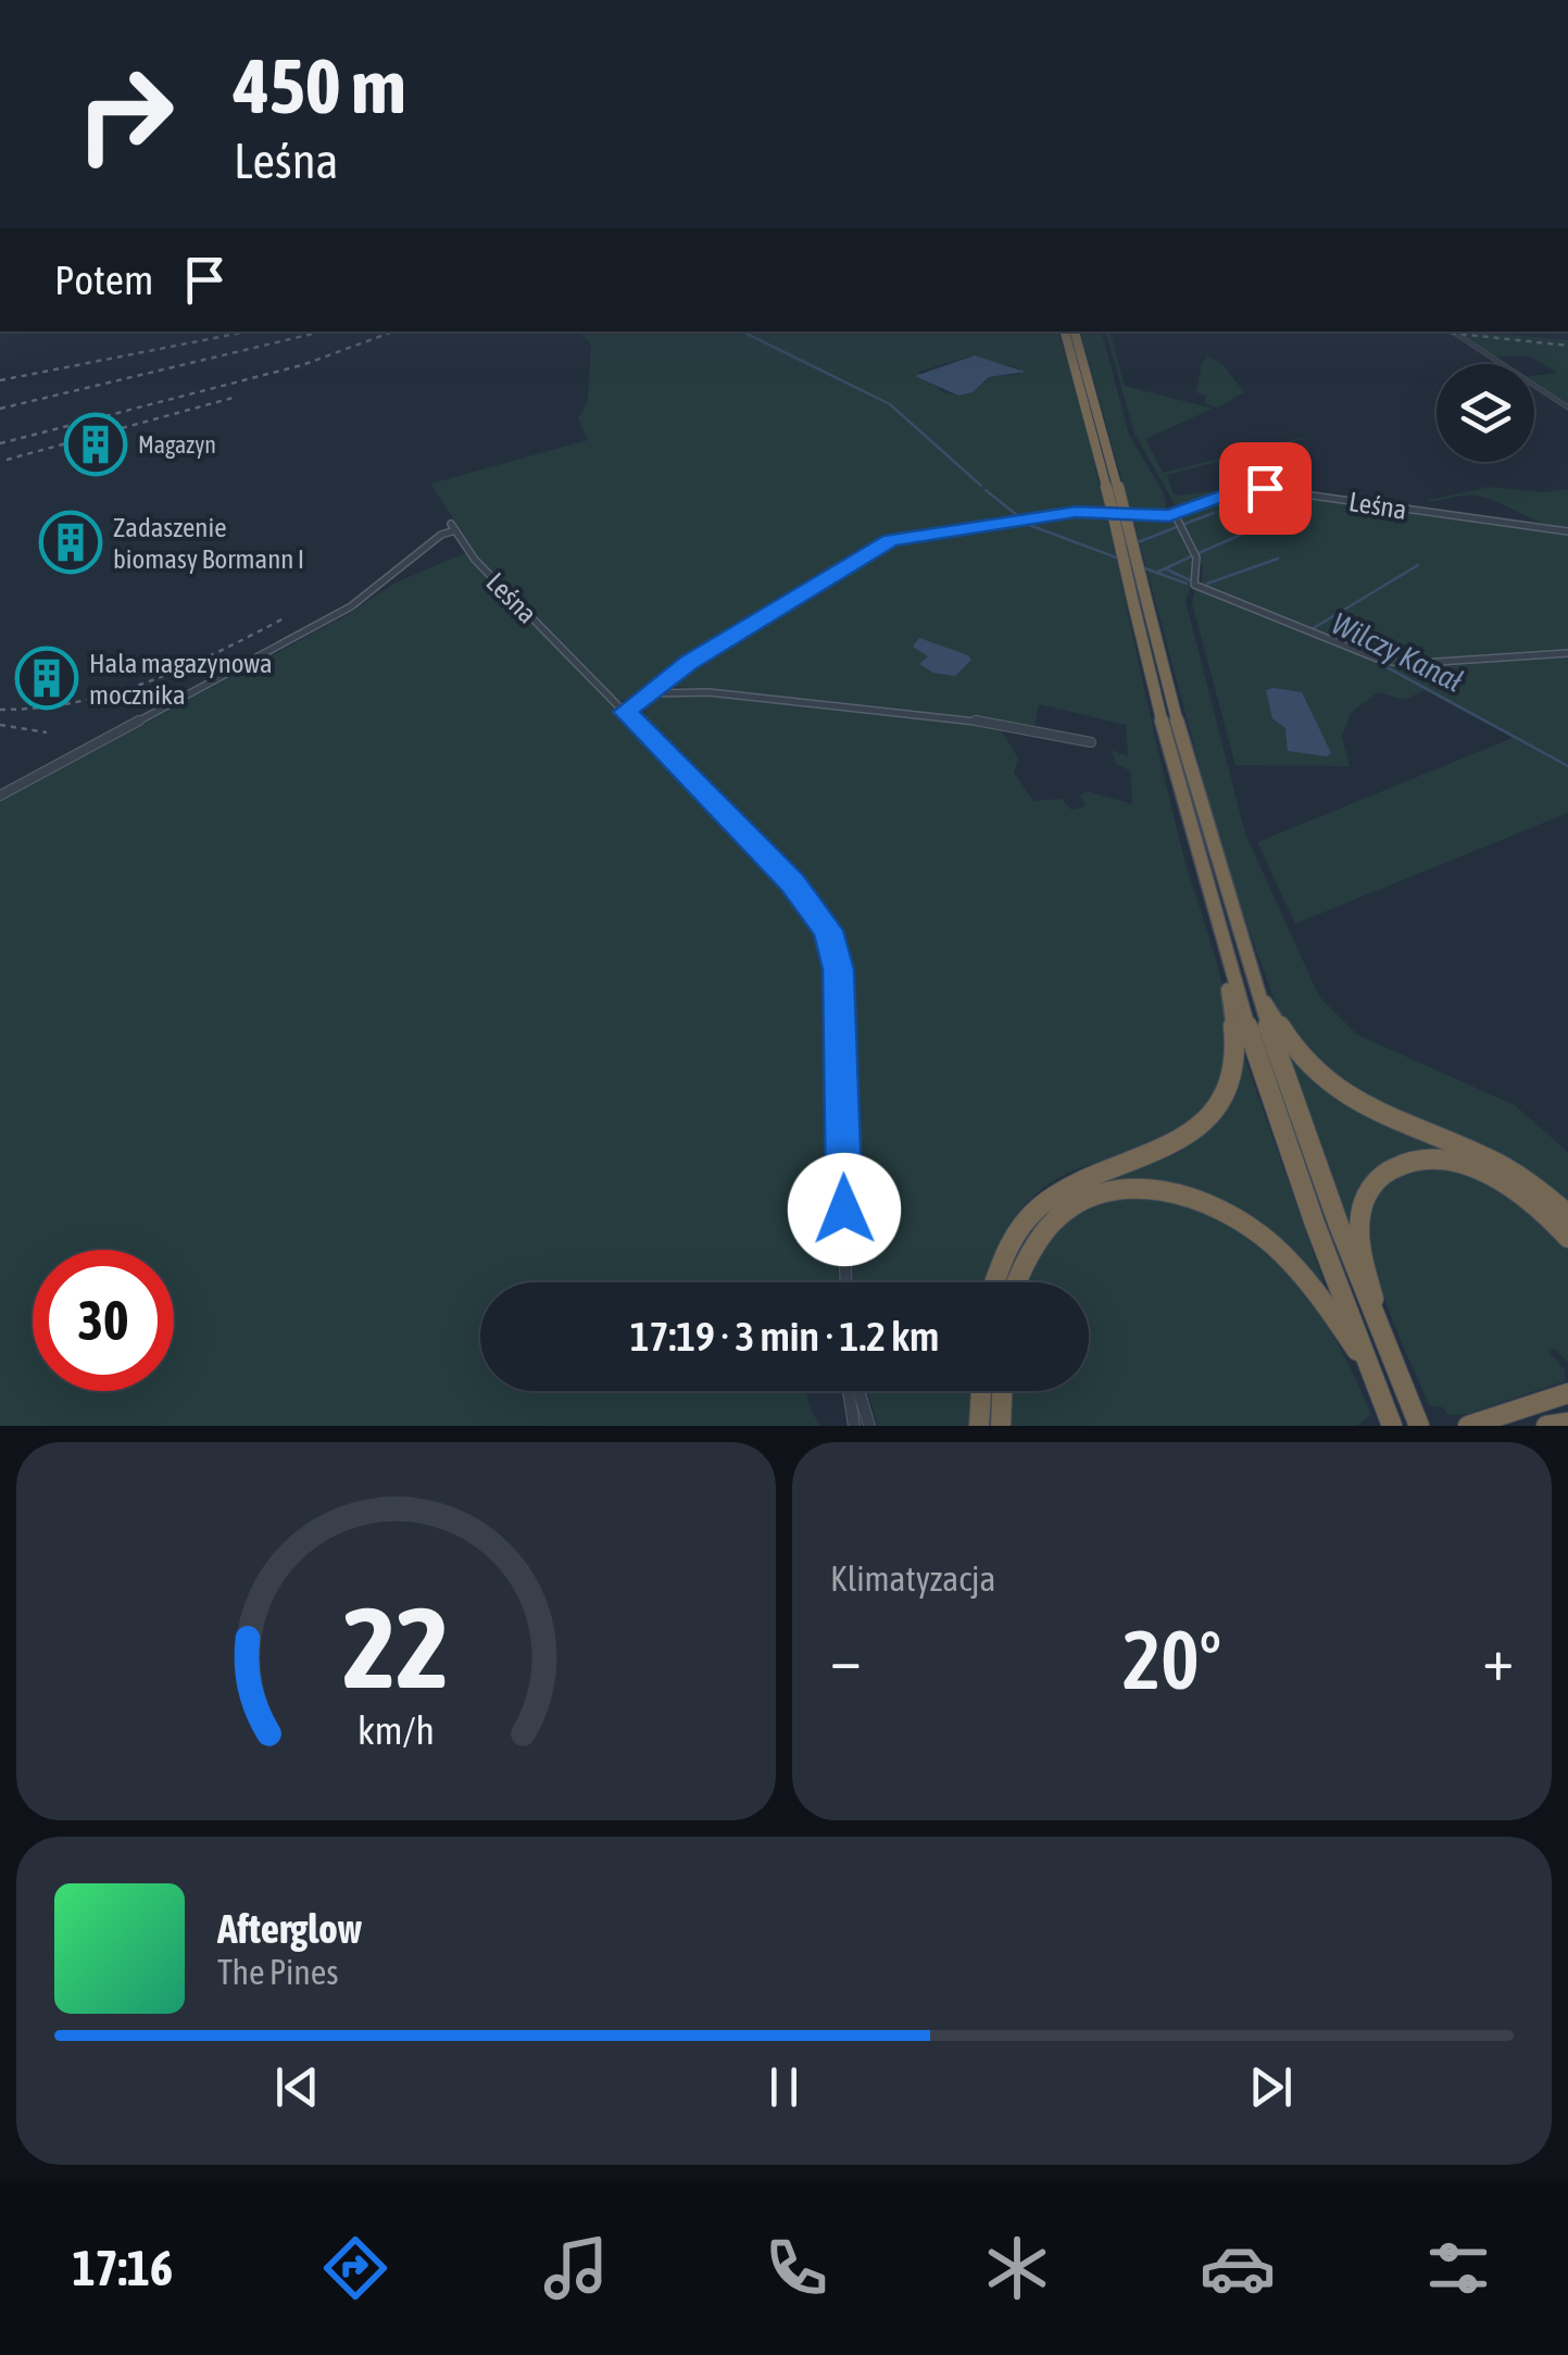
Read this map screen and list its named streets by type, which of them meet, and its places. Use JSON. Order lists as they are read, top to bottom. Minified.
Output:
{"streets":{"street":["Leśna"]},"water":["Wilczy Kanał"],"places":{"building":["Magazyn","Zadaszenie biomasy Bormann I","Hala magazynowa mocznika"]},"page":{"turn":["450 m","Leśna"],"then":"Potem","limit":"30","trip":"17:19 · 3 min · 1.2 km","tile":"Klimatyzacja","heat":["−","20°","+"],"song":["Afterglow","The Pines"],"tabs":"17:16","gauge":["22","km/h"]}}
